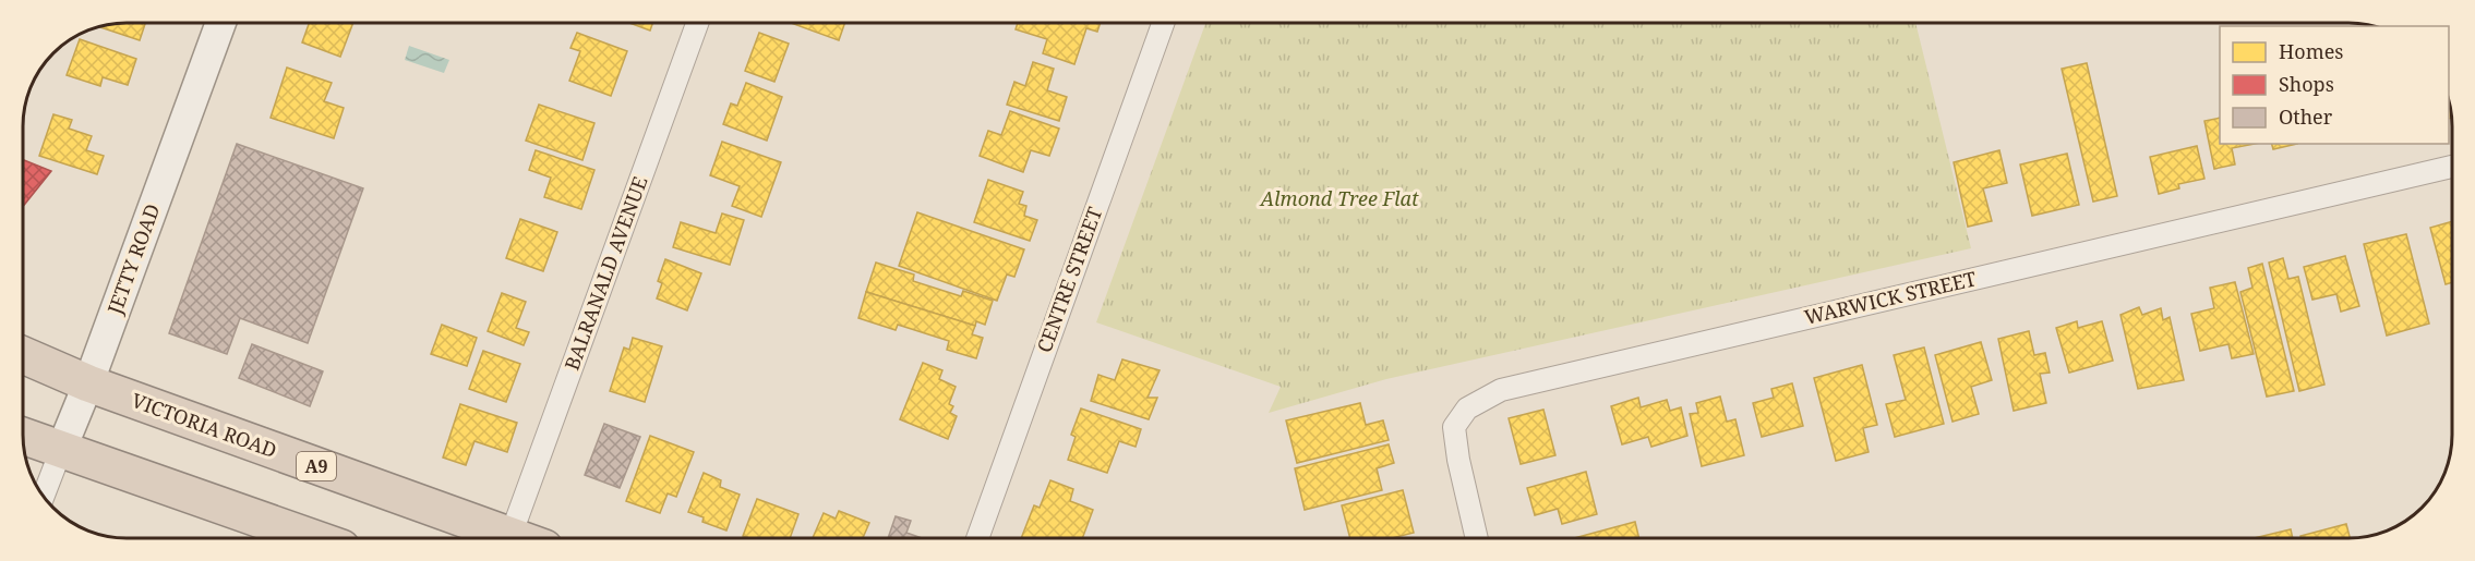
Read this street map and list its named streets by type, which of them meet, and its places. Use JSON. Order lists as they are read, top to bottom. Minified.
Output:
{"streets":{"highway":["VICTORIA ROAD","A9"],"street":["JETTY ROAD","BALRANALD AVENUE","CENTRE STREET","WARWICK STREET"]},"crossings":[["JETTY ROAD","VICTORIA ROAD"],["BALRANALD AVENUE","VICTORIA ROAD"]],"parks":["Almond Tree Flat"],"legend":["Homes","Shops","Other"]}
